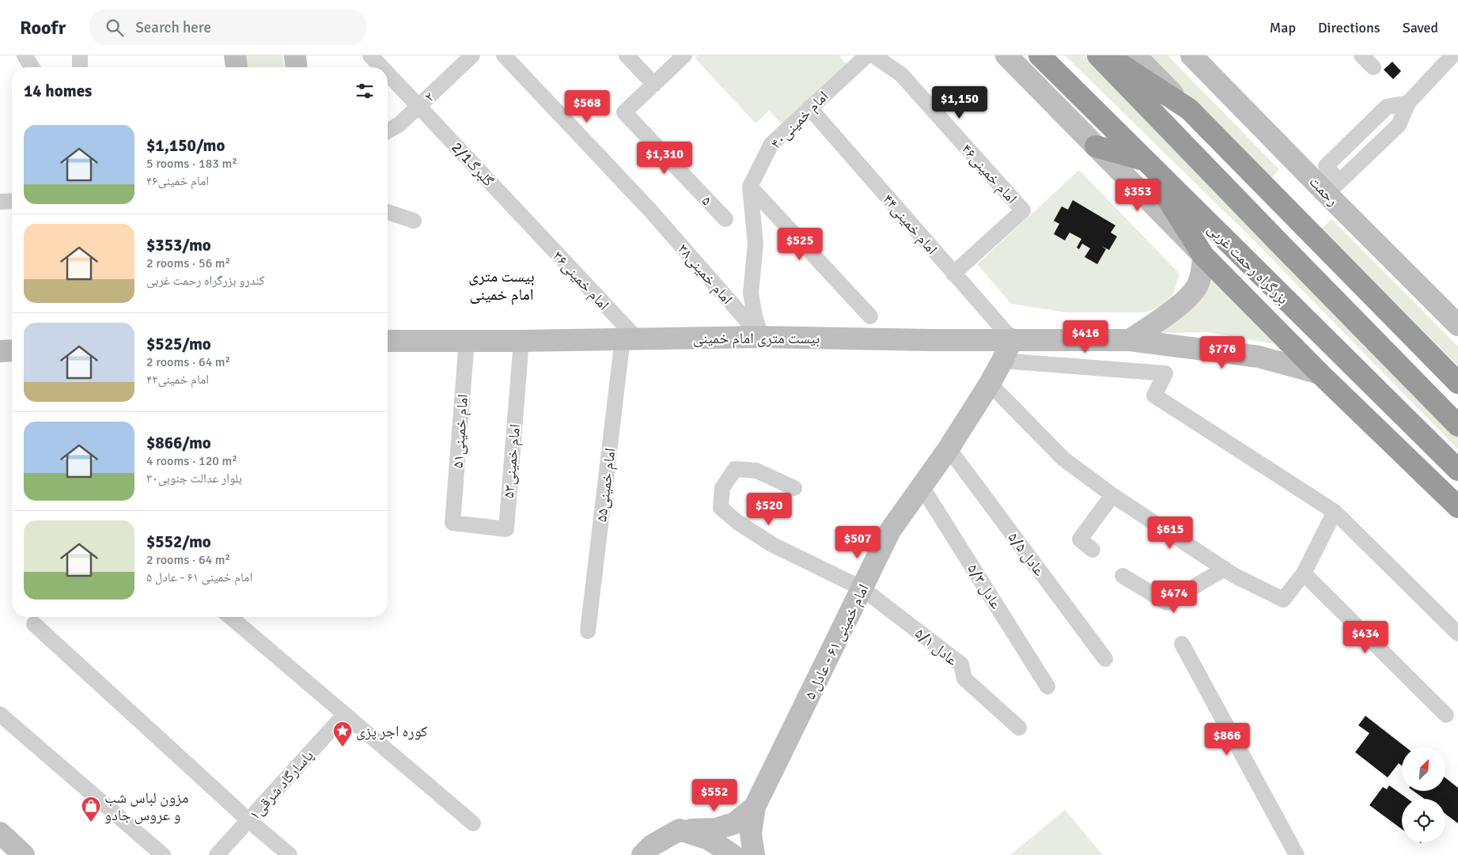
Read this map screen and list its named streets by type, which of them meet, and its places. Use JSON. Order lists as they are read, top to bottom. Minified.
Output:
{"streets":{"highway":["بزرگراه رحمت غربی"],"main road":["رحمت","بیست متری امام خمینی","امام خمینی ۶۱ - عادل ۵"],"street":["۲","امام خمینی۴۰","2/1گلبرگ","امام خمینی۴۶","۵","۴۴امام خمینی","امام خمینی۳۸","امام خمینی۳۶","امام خمینی۵۱","امام خمینی۵۳","امام خمینی۵۵","عادل ۵/۵","عادل ۵/۳","عادل ۵/۱","پاسارگاد شرقی۱"]},"crossings":[["۲","2/1گلبرگ"],["امام خمینی۴۰","امام خمینی۴۶"],["امام خمینی۴۰","۴۴امام خمینی"],["2/1گلبرگ","امام خمینی۳۶"],["امام خمینی۴۶","۴۴امام خمینی"],["۴۴امام خمینی","بیست متری امام خمینی"],["۴۴امام خمینی","امام خمینی ۶۱ - عادل ۵"],["امام خمینی۳۸","بیست متری امام خمینی"],["امام خمینی۳۶","بیست متری امام خمینی"],["امام خمینی۳۶","امام خمینی۵۵"],["بیست متری امام خمینی","امام خمینی۵۱"],["بیست متری امام خمینی","امام خمینی۵۳"],["بیست متری امام خمینی","امام خمینی۵۵"],["بیست متری امام خمینی","امام خمینی ۶۱ - عادل ۵"],["امام خمینی۵۱","امام خمینی۵۳"],["عادل ۵/۵","امام خمینی ۶۱ - عادل ۵"],["عادل ۵/۳","امام خمینی ۶۱ - عادل ۵"],["امام خمینی ۶۱ - عادل ۵","عادل ۵/۱"]],"districts":["بیست متری امام خمینی"],"places":{"place":["کوره اجر پزی"],"shop":["مزون لباس شب و عروس جادو"]},"north":"top right","page":{"header":"Roofr","search":"Search here","nav":["Map","Directions","Saved"],"heading":"14 homes","price":["$1,150","$568","$1,310","$353","$525","$416","$776","$520","$615","$507","$474","$434","$866","$552"],"list":[{"name":"$1,150/mo","note":"5 rooms · 183 m² · امام خمینی۴۶"},{"name":"$353/mo","note":"2 rooms · 56 m² · کندرو بزرگراه رحمت غربی"},{"name":"$525/mo","note":"2 rooms · 64 m² · امام خمینی۴۲"},{"name":"$866/mo","note":"4 rooms · 120 m² · بلوار عدالت جنوبی۳۰"},{"name":"$552/mo","note":"2 rooms · 64 m² · امام خمینی ۶۱ - عادل ۵"}]}}
